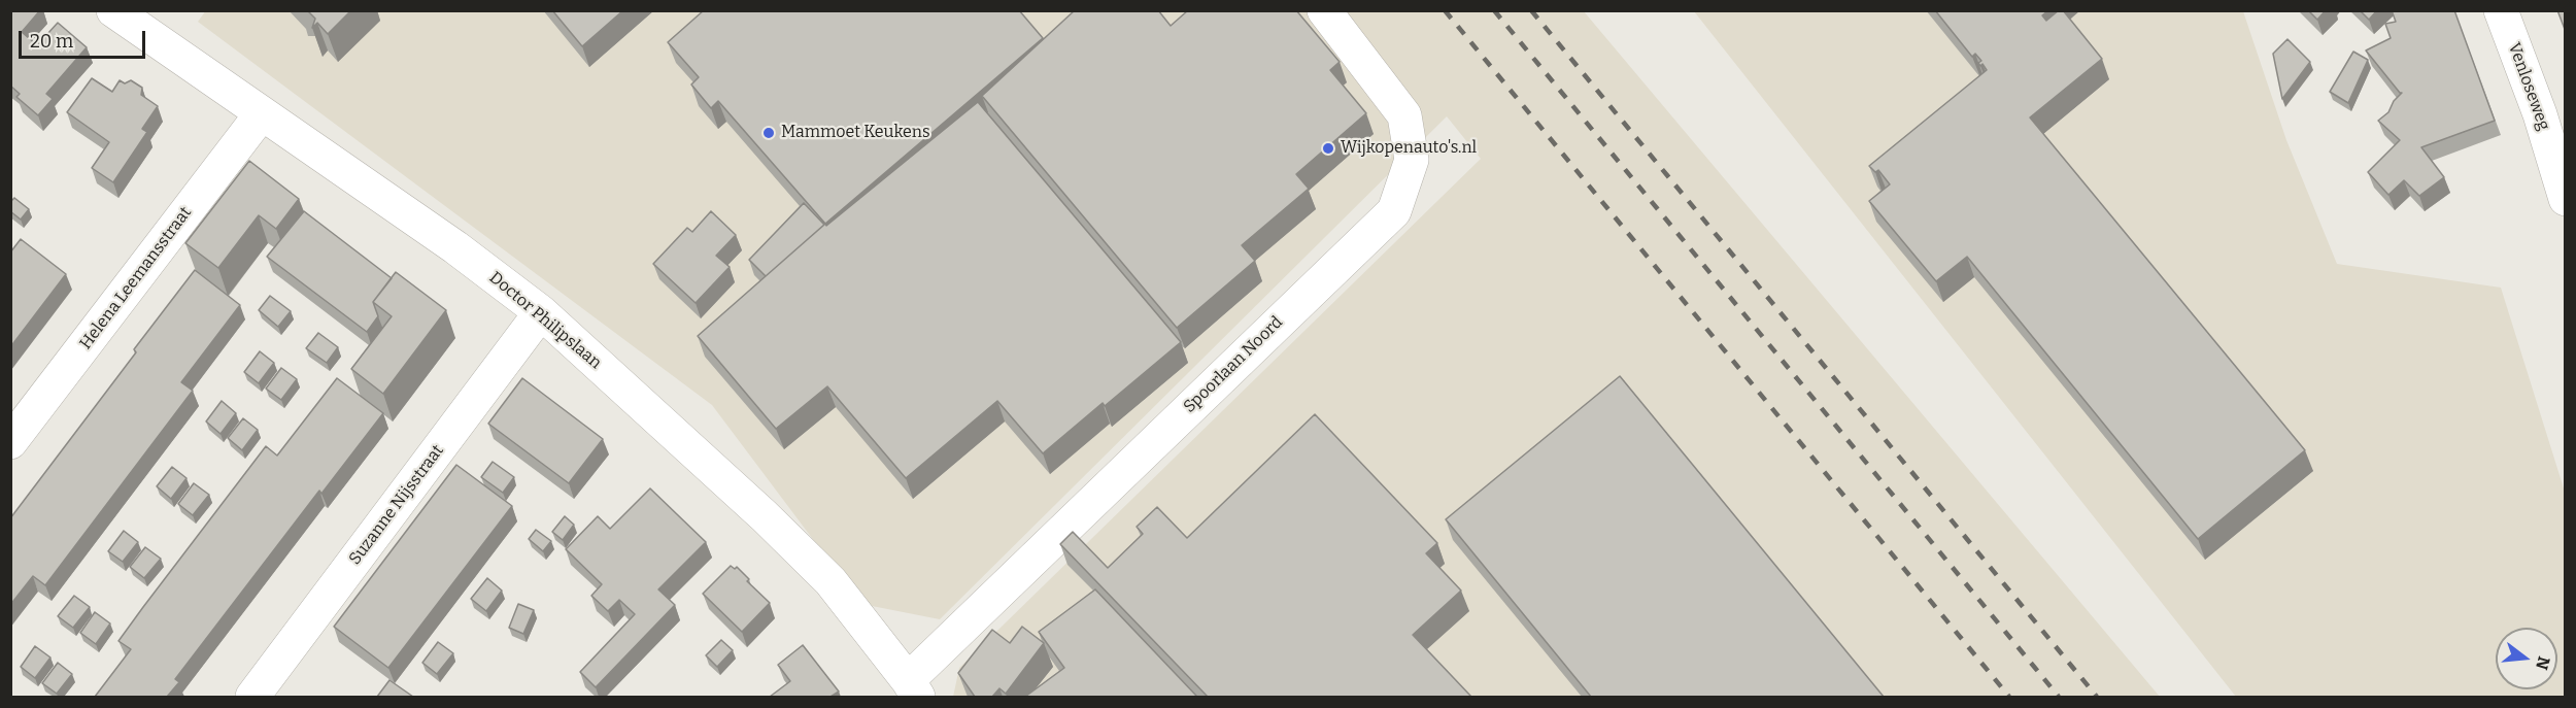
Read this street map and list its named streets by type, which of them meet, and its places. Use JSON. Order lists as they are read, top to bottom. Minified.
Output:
{"streets":{"street":["Venloseweg","Helena Leemansstraat","Doctor Philipslaan","Spoorlaan Noord","Suzanne Nijsstraat"]},"crossings":[["Helena Leemansstraat","Doctor Philipslaan"],["Doctor Philipslaan","Spoorlaan Noord"],["Doctor Philipslaan","Suzanne Nijsstraat"]],"places":["Mammoet Keukens","Wijkopenauto's.nl"],"scale_bar":"20 m","north":"right"}
